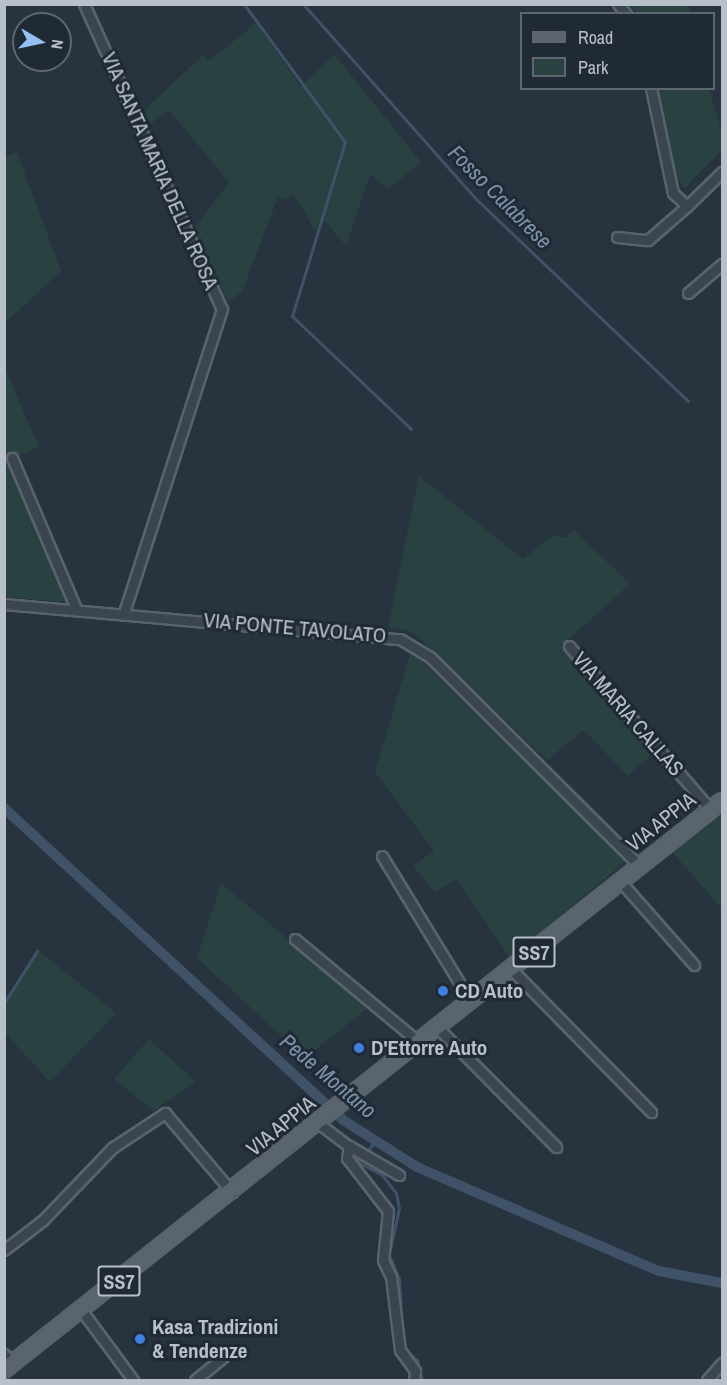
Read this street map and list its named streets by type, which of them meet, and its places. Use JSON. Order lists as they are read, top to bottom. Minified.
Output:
{"streets":{"main road":["VIA APPIA","SS7"],"street":["VIA SANTA MARIA DELLA ROSA","VIA PONTE TAVOLATO","VIA MARIA CALLAS"]},"crossings":[["VIA SANTA MARIA DELLA ROSA","VIA PONTE TAVOLATO"],["VIA PONTE TAVOLATO","VIA APPIA"],["VIA MARIA CALLAS","VIA APPIA"]],"water":["Fosso Calabrese","Pede Montano"],"places":["CD Auto","D'Ettorre Auto","Kasa Tradizioni & Tendenze"],"legend":["Road","Park"],"north":"right"}
